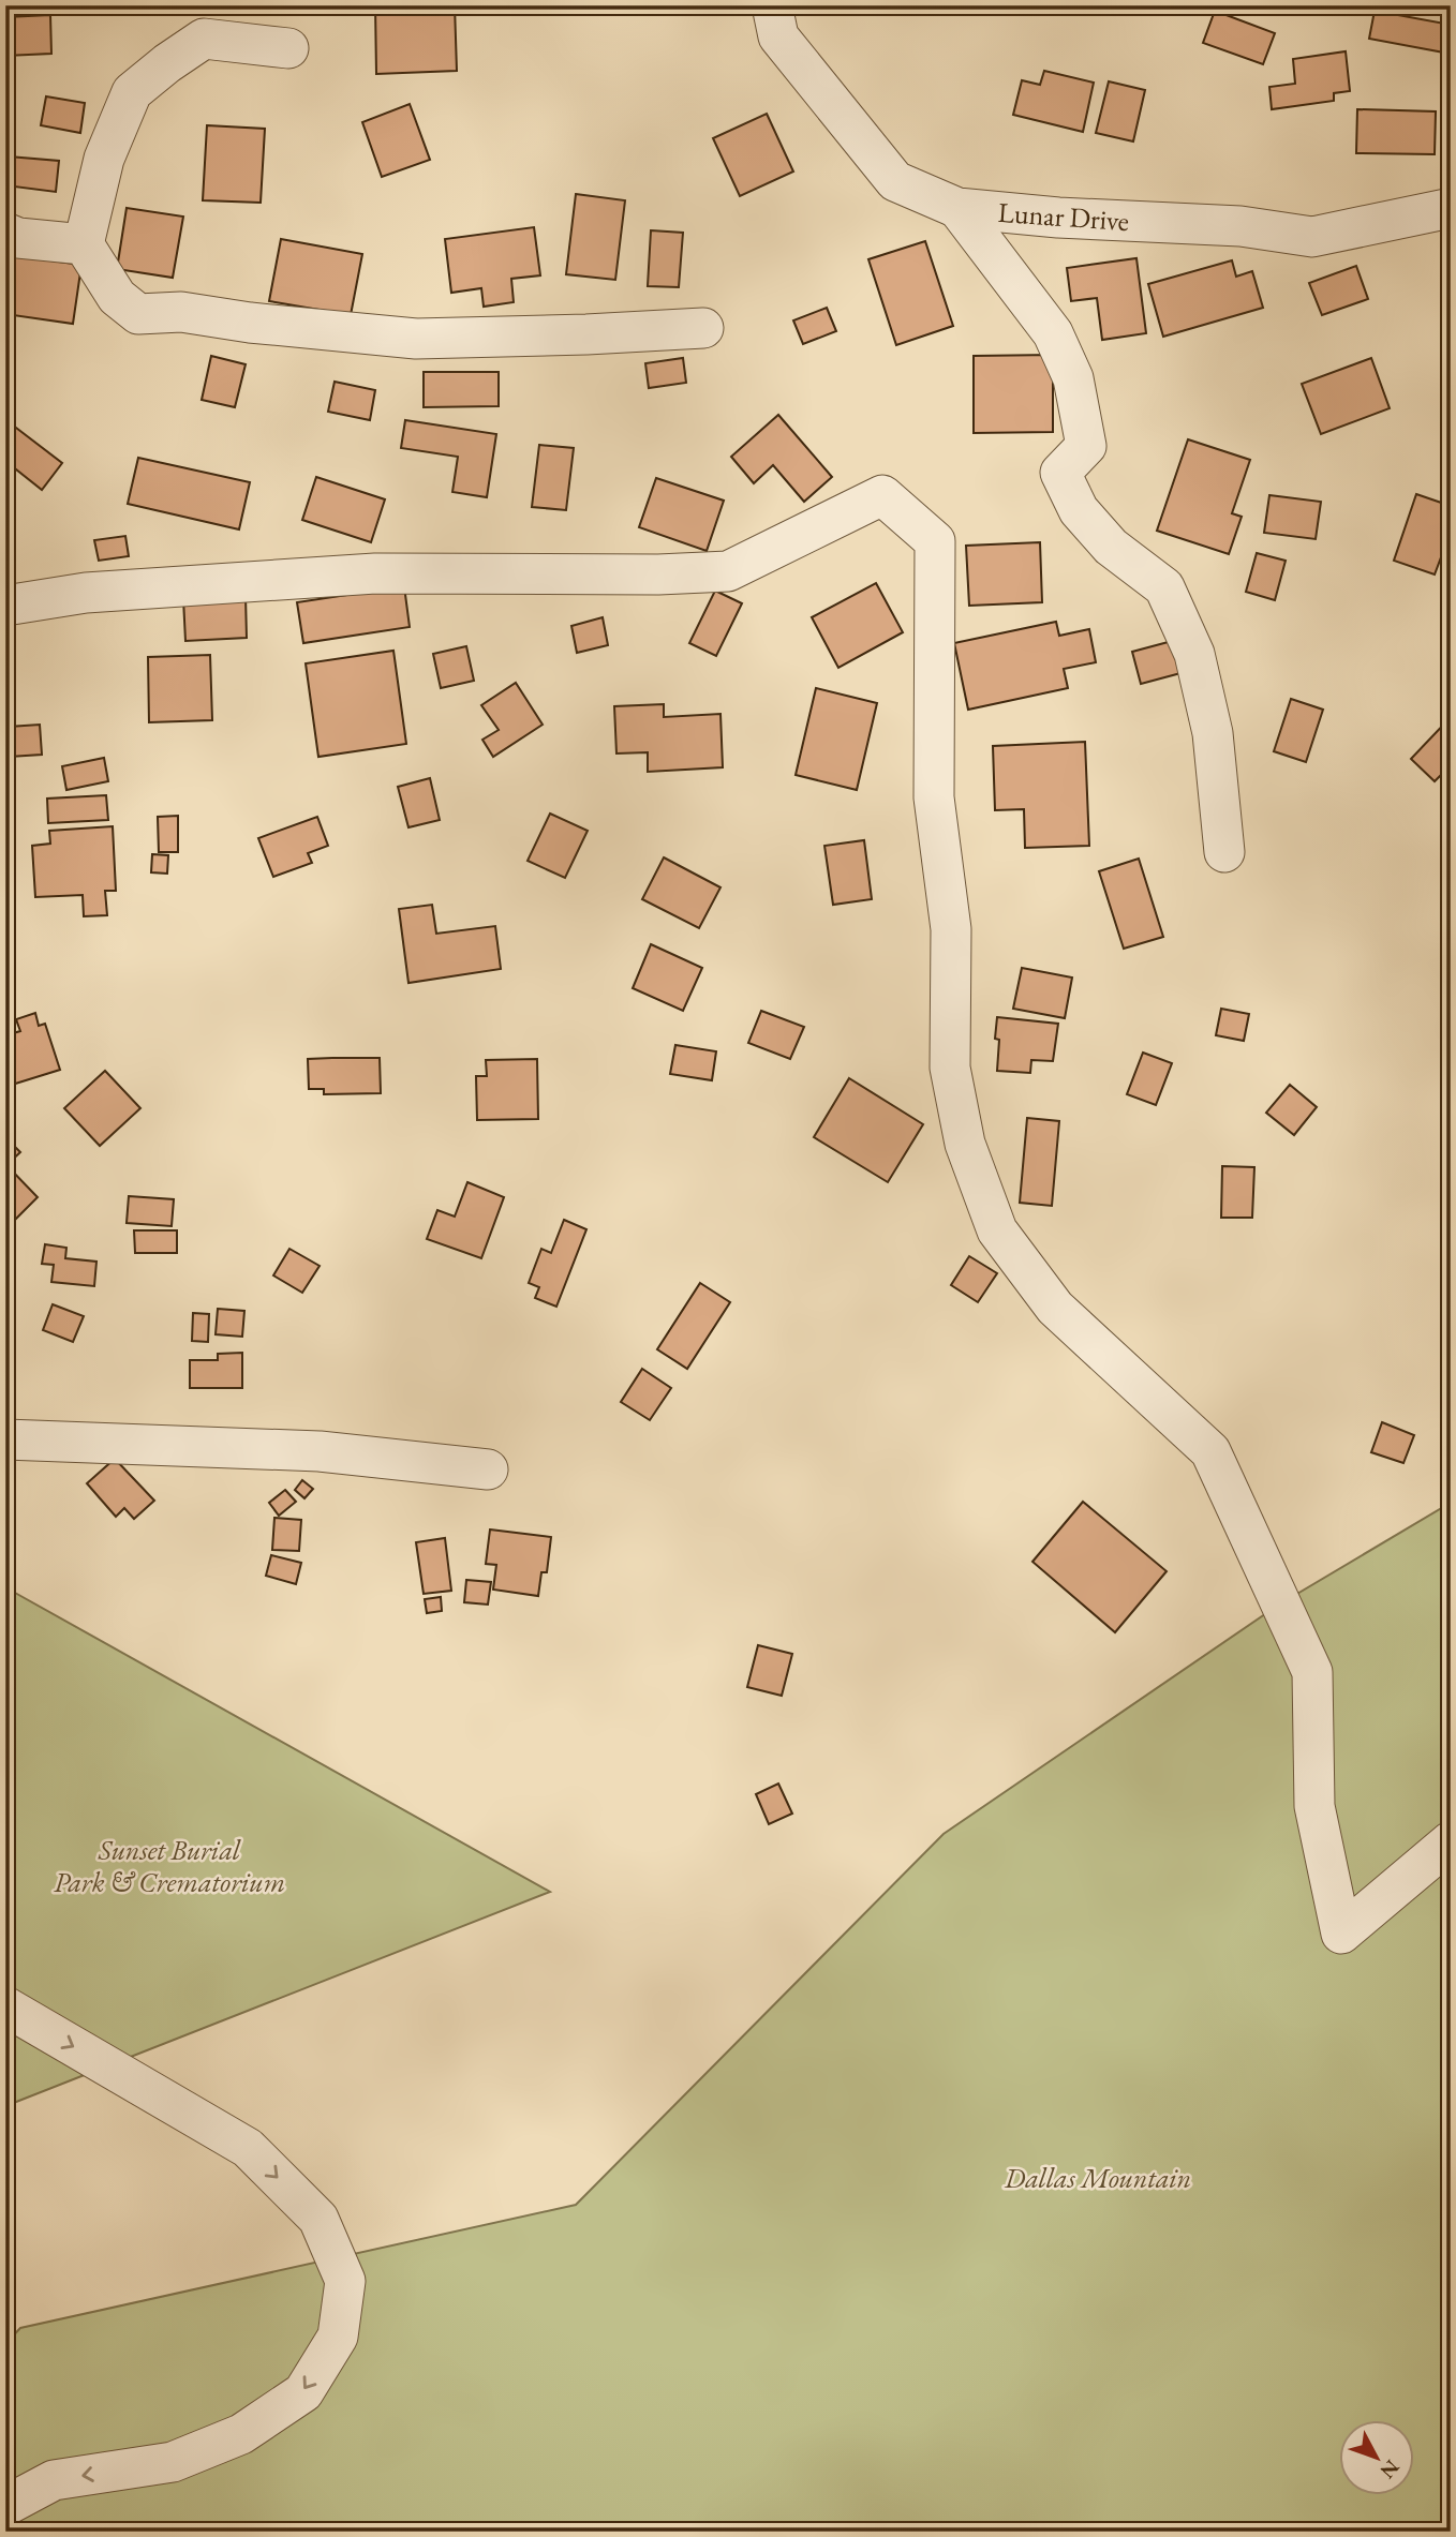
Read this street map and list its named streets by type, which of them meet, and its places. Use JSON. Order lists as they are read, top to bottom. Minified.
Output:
{"streets":{"street":["Lunar Drive"]},"parks":["Sunset Burial Park & Crematorium","Dallas Mountain"],"north":"bottom right"}
